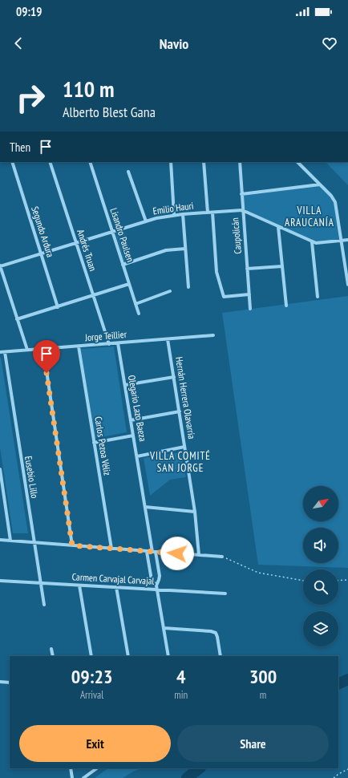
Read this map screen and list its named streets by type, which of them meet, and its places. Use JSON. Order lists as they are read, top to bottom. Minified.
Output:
{"streets":{"street":["Emilio Hauri","Segundo Ardura","Lisandro Paulsen","Caupolicán","Andrés Truan","Jorge Teillier","Hernán Herrera Olavarria","Olegario Lazo Baeza","Carlos Pezoa Véliz","Eusebio Lillo","Carmen Carvajal Carvajal"]},"crossings":[["Emilio Hauri","Segundo Ardura"],["Emilio Hauri","Lisandro Paulsen"],["Emilio Hauri","Caupolicán"],["Emilio Hauri","Andrés Truan"],["Andrés Truan","Jorge Teillier"],["Jorge Teillier","Hernán Herrera Olavarria"],["Jorge Teillier","Olegario Lazo Baeza"],["Jorge Teillier","Carlos Pezoa Véliz"],["Jorge Teillier","Eusebio Lillo"],["Olegario Lazo Baeza","Carmen Carvajal Carvajal"],["Eusebio Lillo","Carmen Carvajal Carvajal"]],"districts":["VILLA ARAUCANÍA","VILLA COMITÉ SAN JORGE"],"north":"top right","page":{"status":"09:19","header":"Navio","turn":["110 m","Alberto Blest Gana"],"then":"Then","eta":["09:23","Arrival","4","min","300","m"],"buttons":["Exit","Share"]}}
